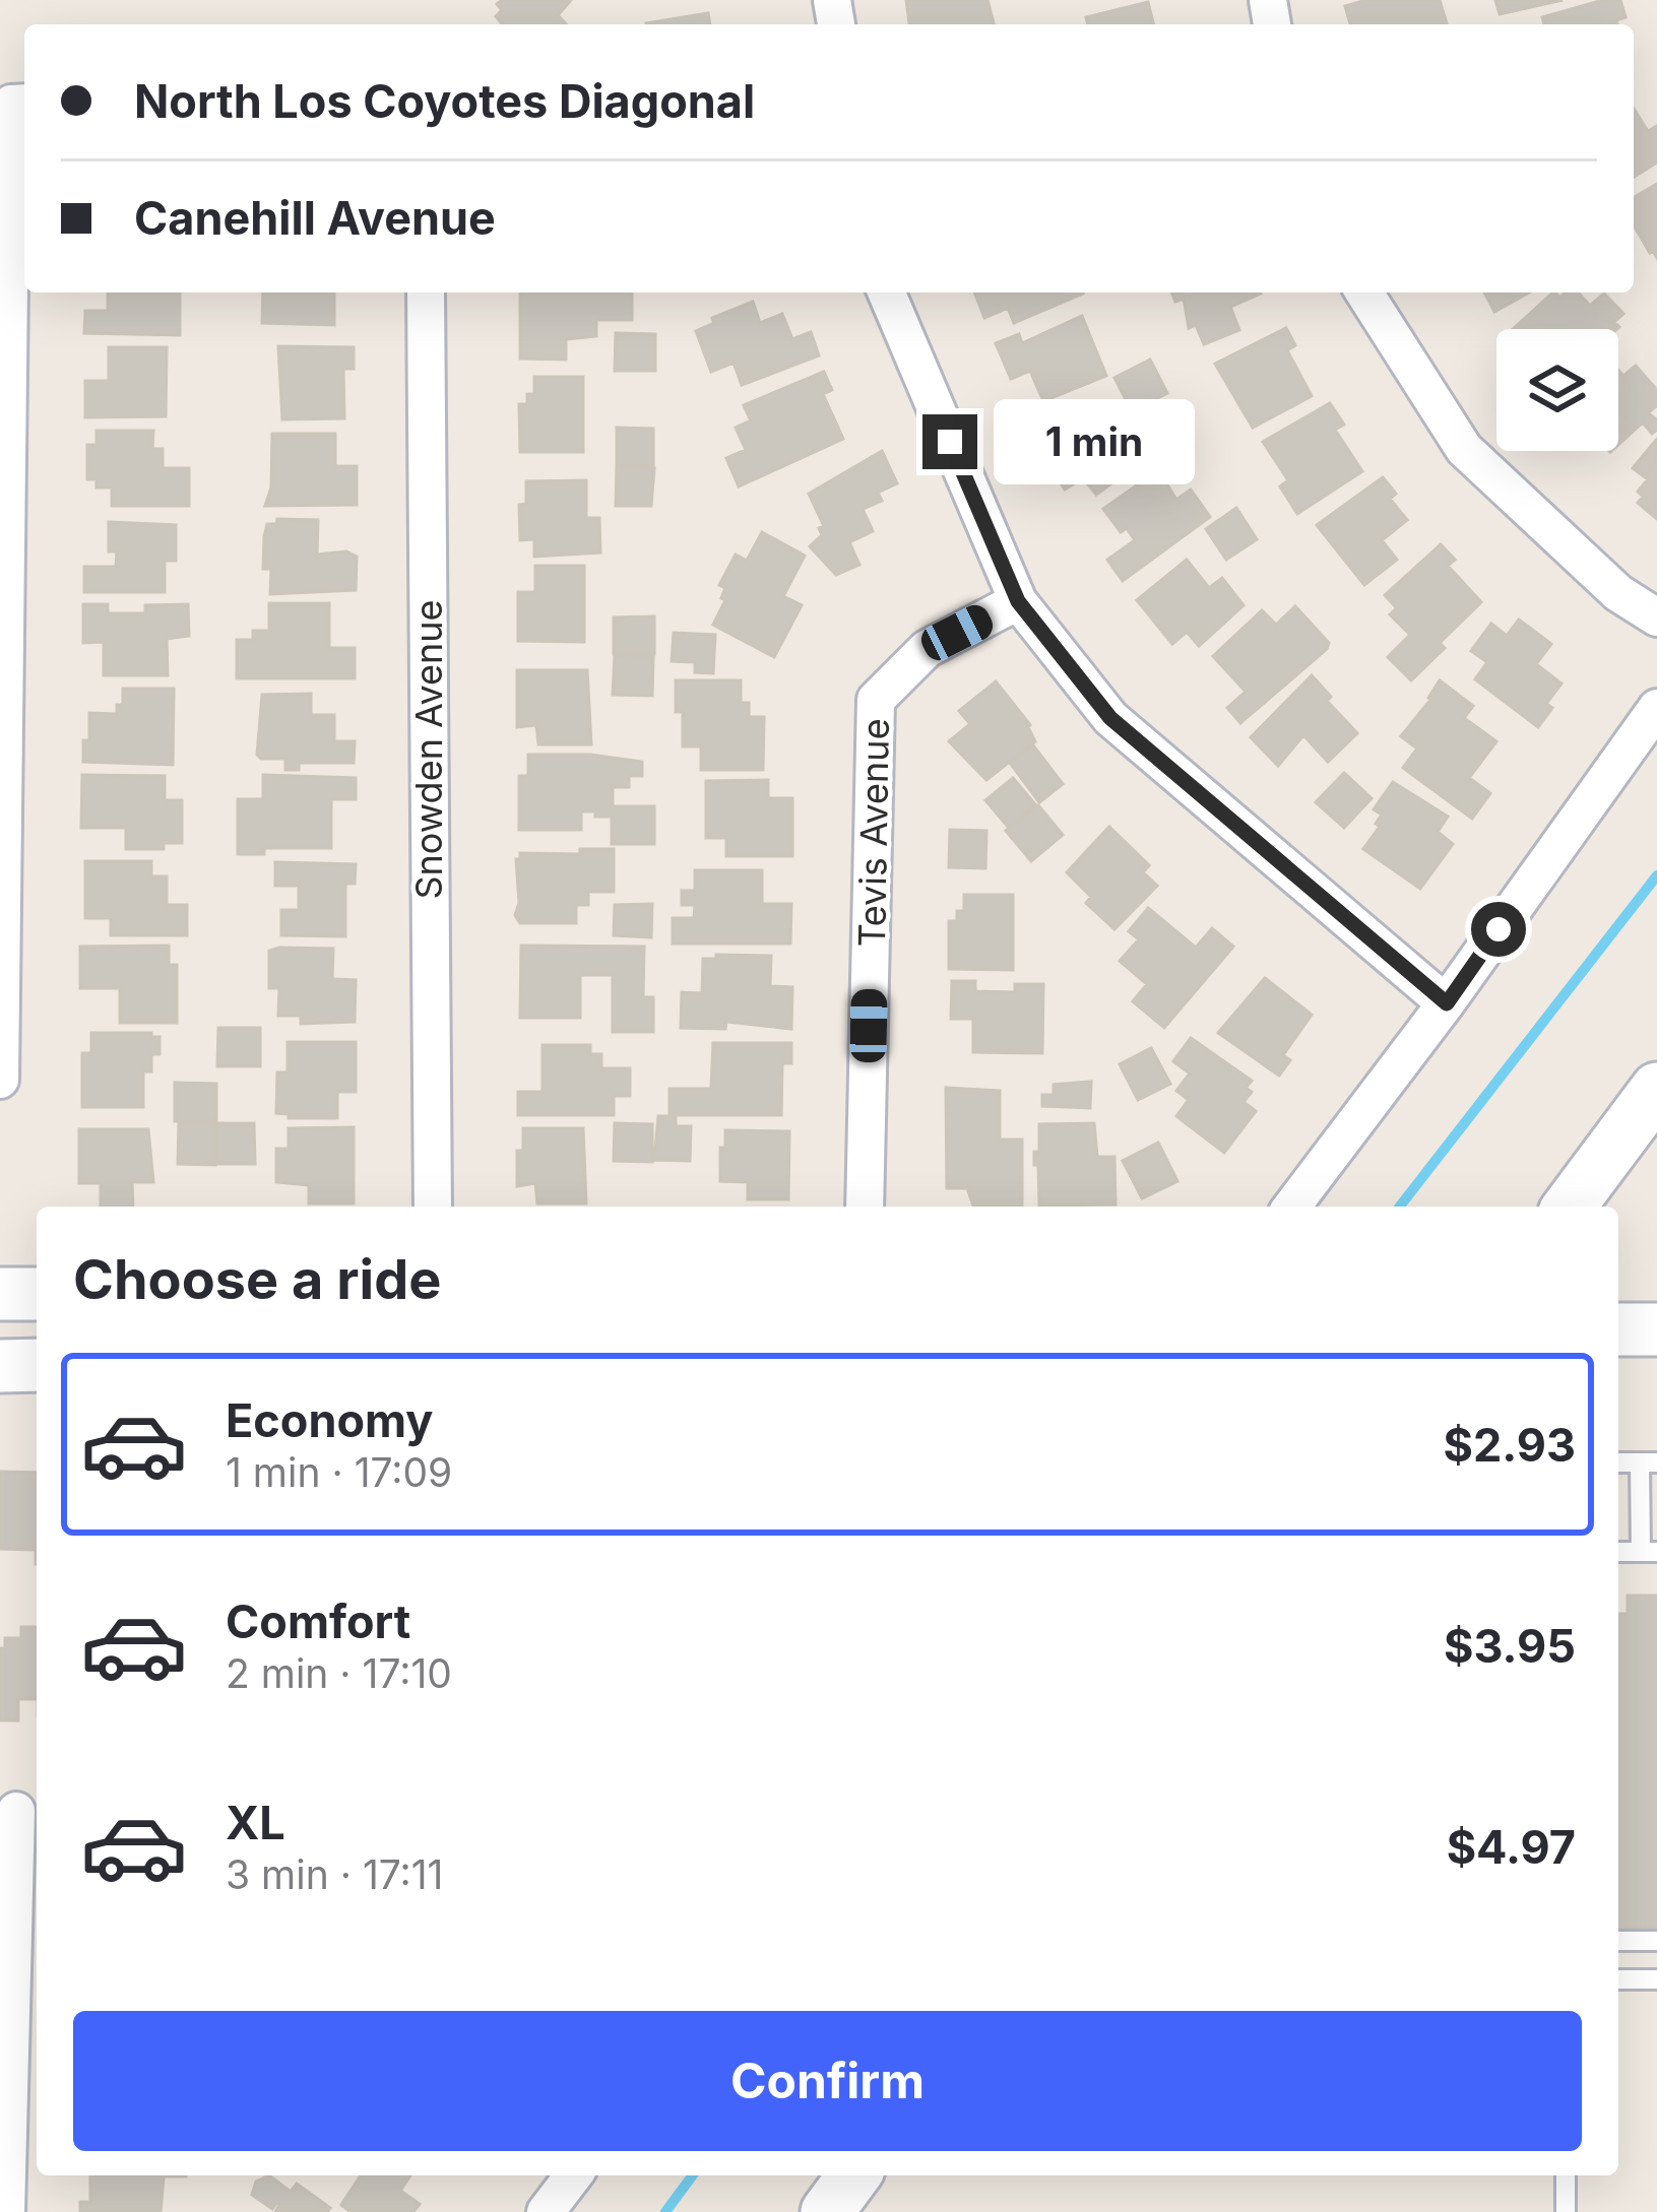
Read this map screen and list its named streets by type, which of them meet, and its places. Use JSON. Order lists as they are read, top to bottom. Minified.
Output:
{"streets":{"street":["Snowden Avenue","Tevis Avenue"]},"page":{"banner":["North Los Coyotes Diagonal","Canehill Avenue"],"bubble":"1 min","heading":"Choose a ride","list":[{"name":"Economy","note":"1 min · 17:09","value":"$2.93"},{"name":"Comfort","note":"2 min · 17:10","value":"$3.95"},{"name":"XL","note":"3 min · 17:11","value":"$4.97"}],"buttons":"Confirm"}}
